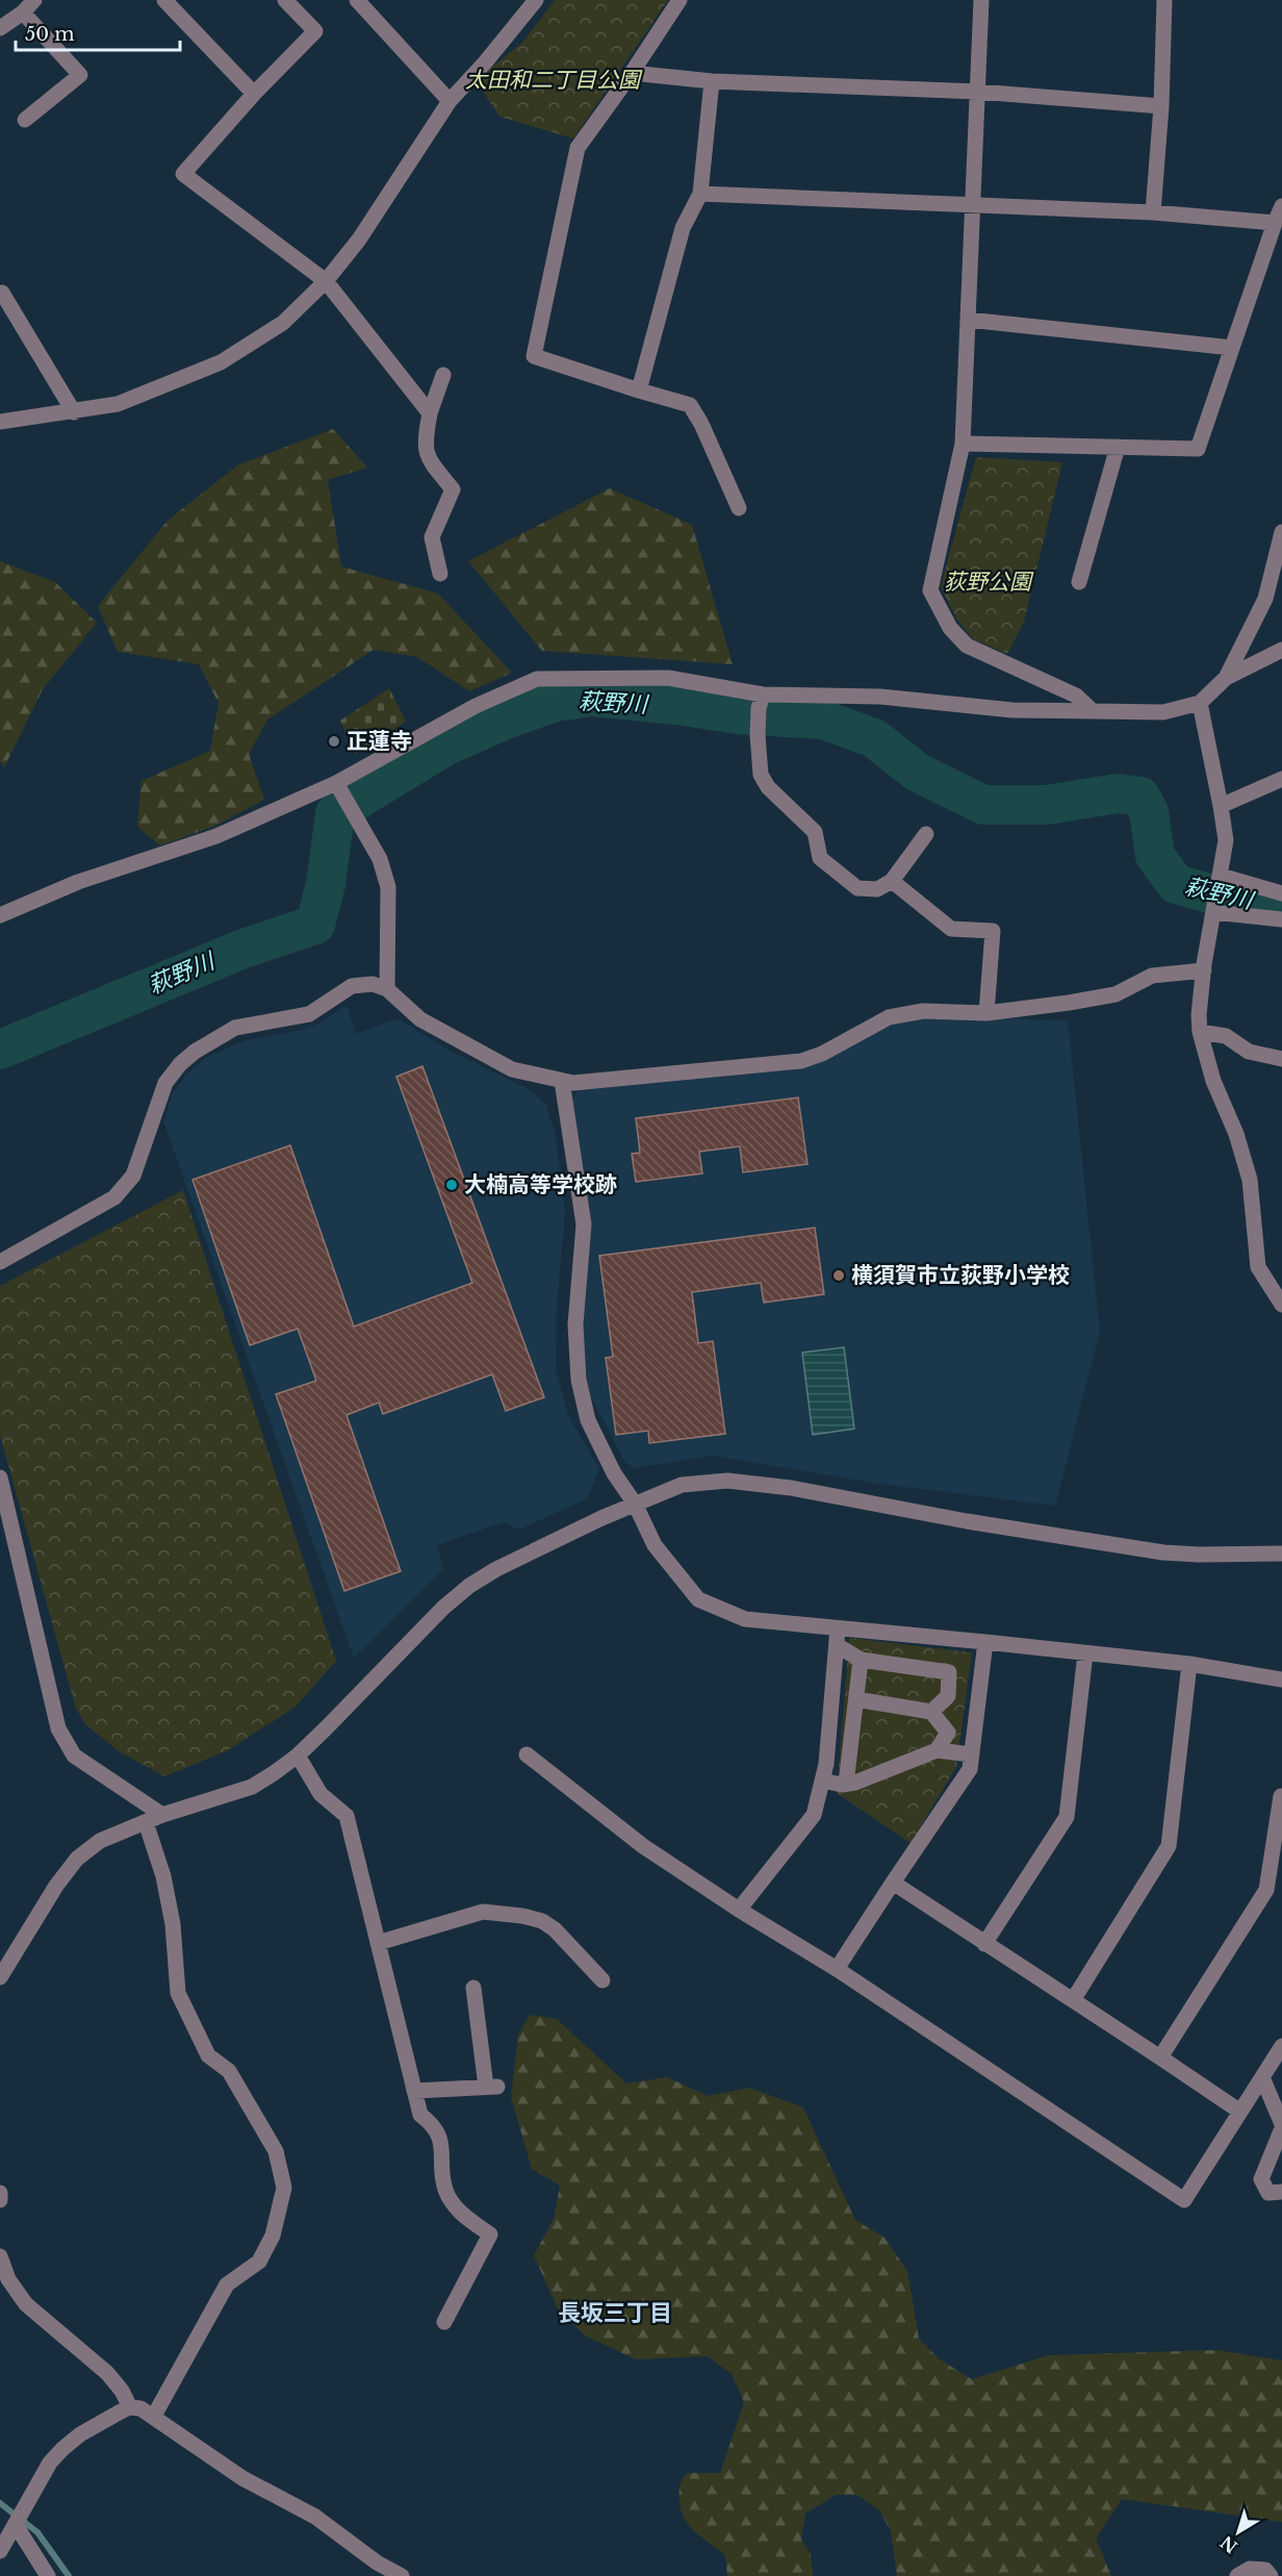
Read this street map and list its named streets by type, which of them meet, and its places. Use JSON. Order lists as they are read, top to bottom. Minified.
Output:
{"districts":["長坂三丁目"],"water":["萩野川"],"parks":["太田和二丁目公園","荻野公園"],"places":["正蓮寺","大楠高等学校跡","横須賀市立荻野小学校"],"scale_bar":"50 m","north":"bottom left"}
